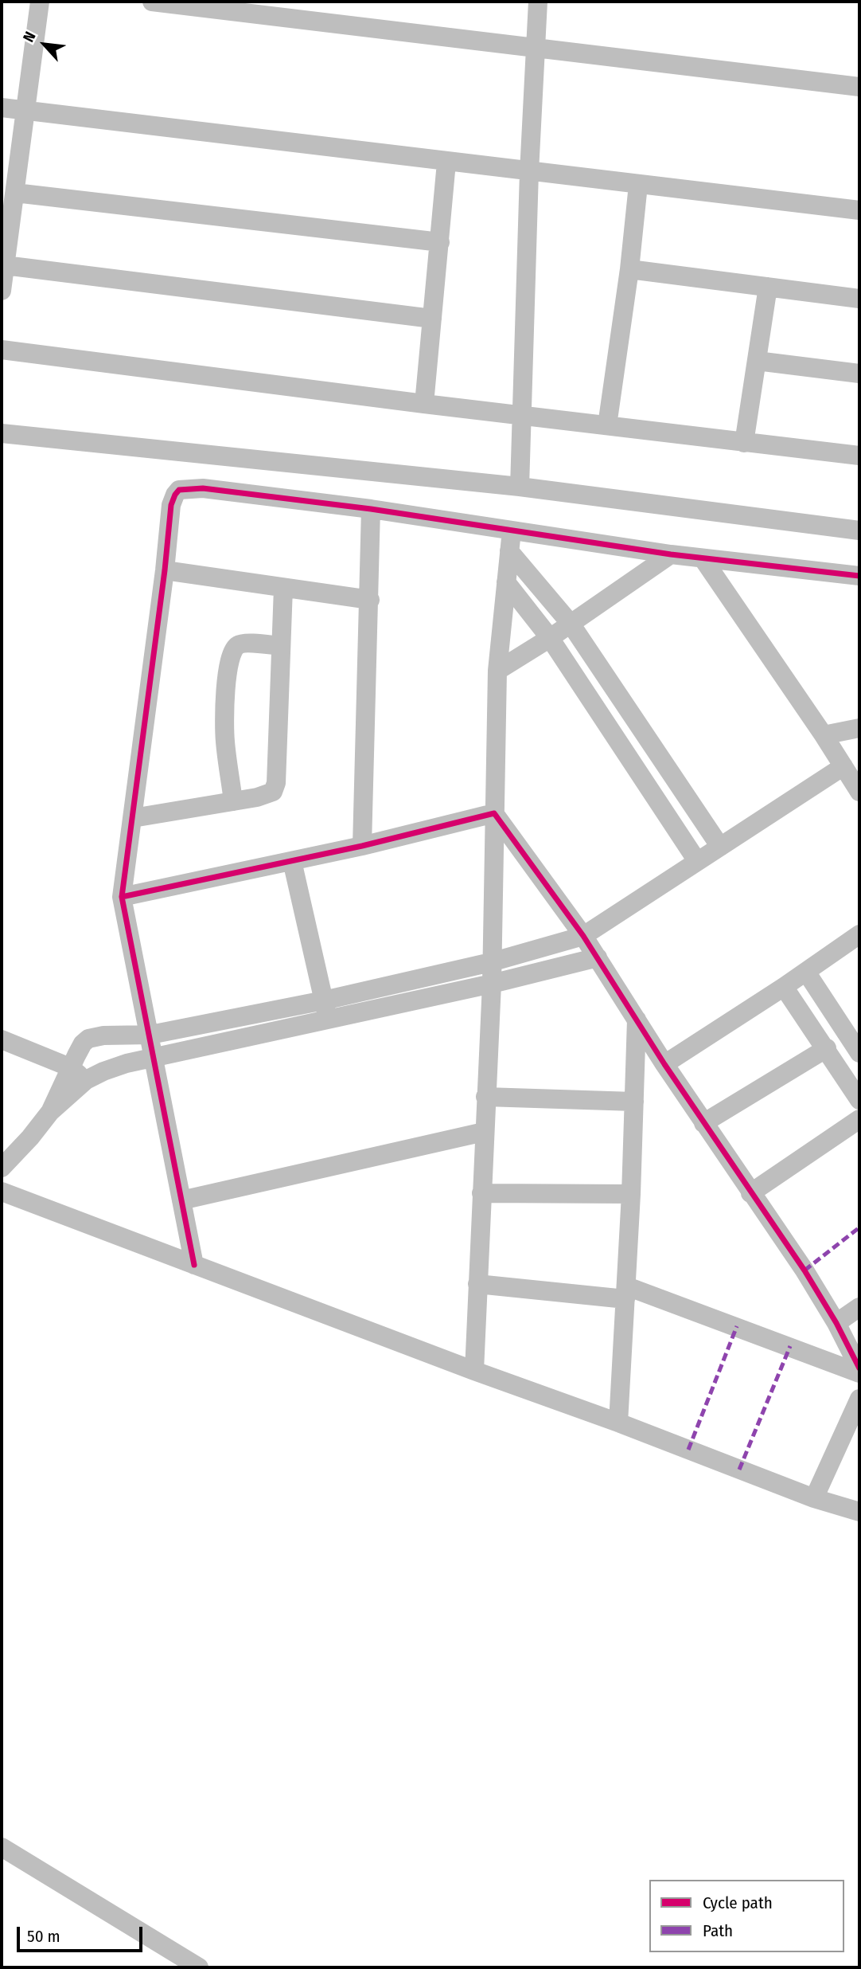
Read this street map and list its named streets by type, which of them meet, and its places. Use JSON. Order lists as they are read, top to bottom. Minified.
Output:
{"legend":["Cycle path","Path"],"scale_bar":"50 m","north":"top left"}
